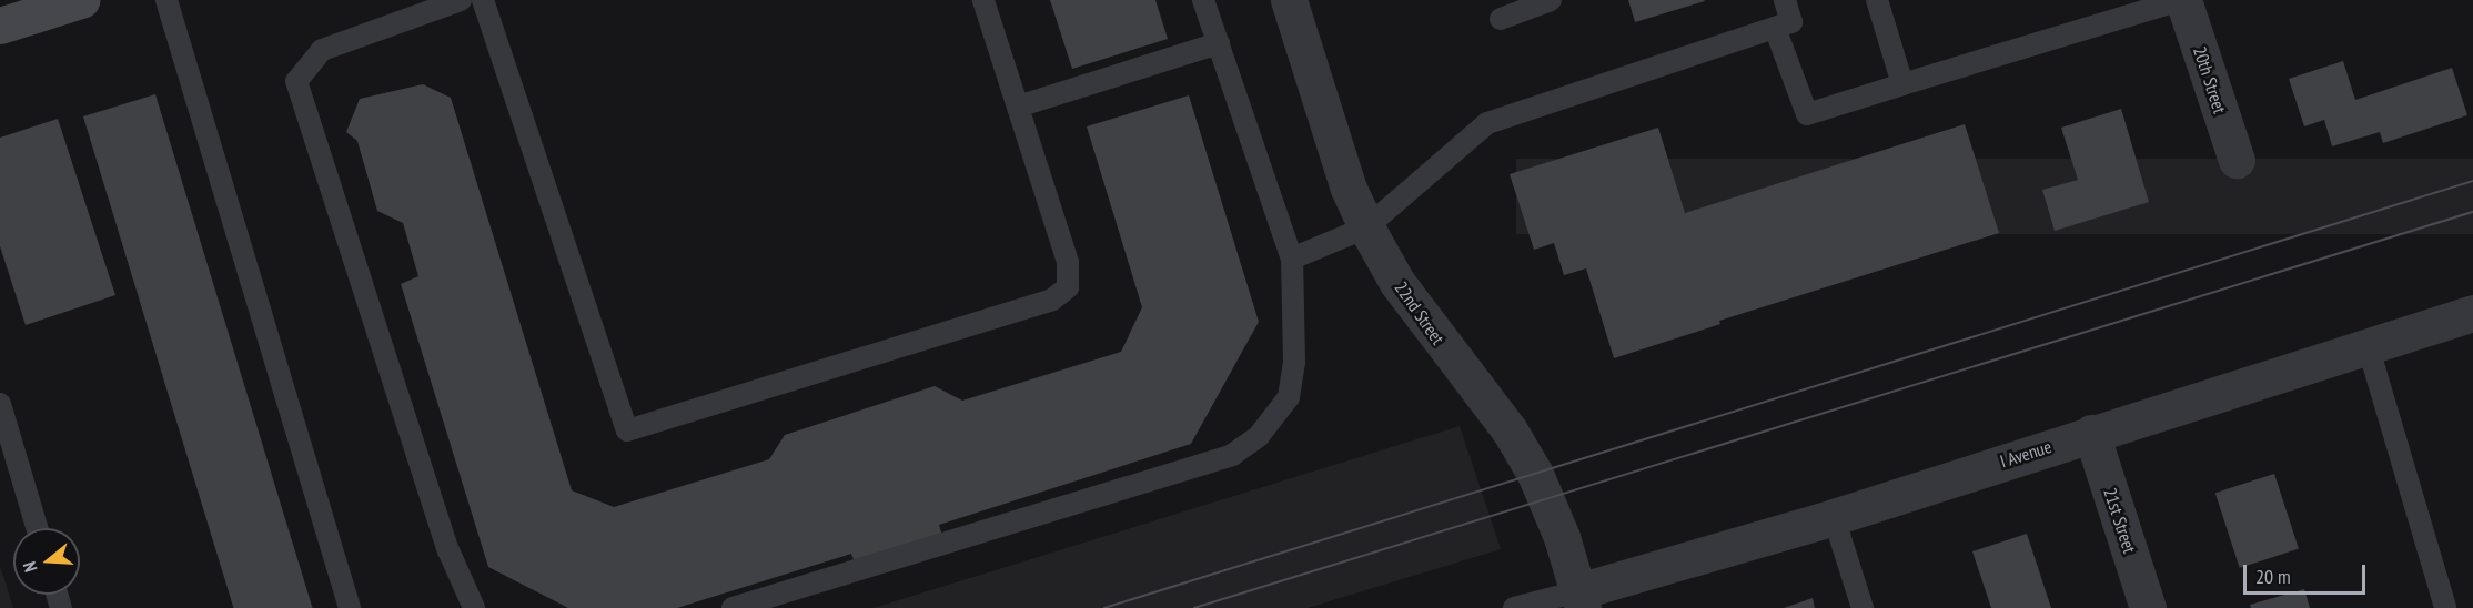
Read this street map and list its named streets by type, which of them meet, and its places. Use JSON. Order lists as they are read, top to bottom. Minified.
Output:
{"streets":{"street":["20th Street","22nd Street","I Avenue","21st Street"]},"crossings":[["22nd Street","I Avenue"],["I Avenue","21st Street"]],"scale_bar":"20 m","north":"left"}
